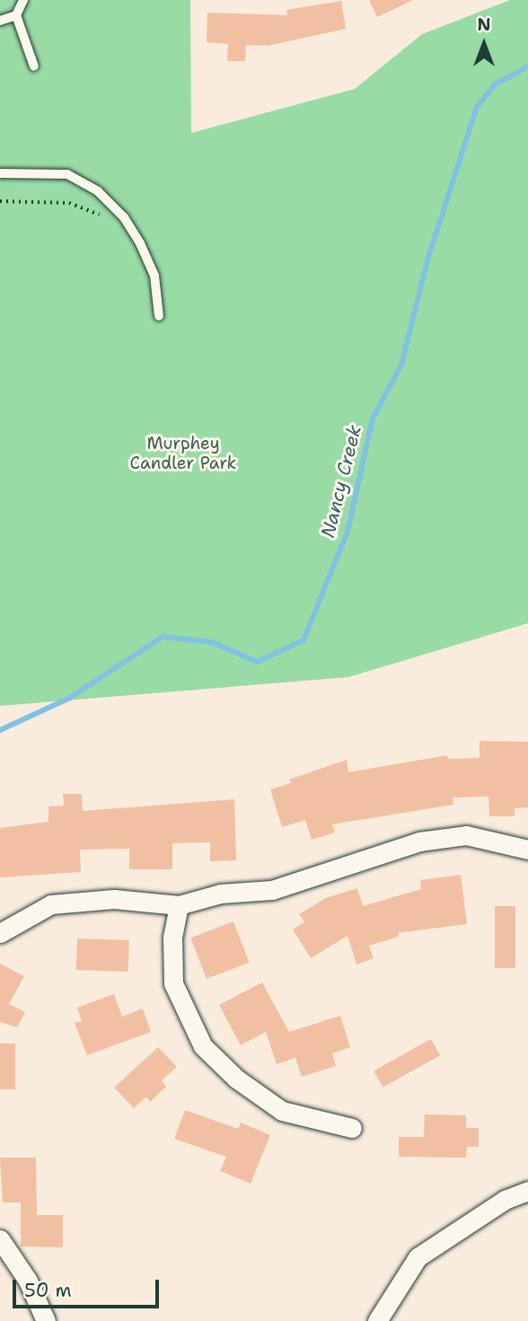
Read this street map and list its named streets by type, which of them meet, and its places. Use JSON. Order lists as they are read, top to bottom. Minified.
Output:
{"water":["Nancy Creek"],"parks":["Murphey Candler Park"],"scale_bar":"50 m","north":"top"}
